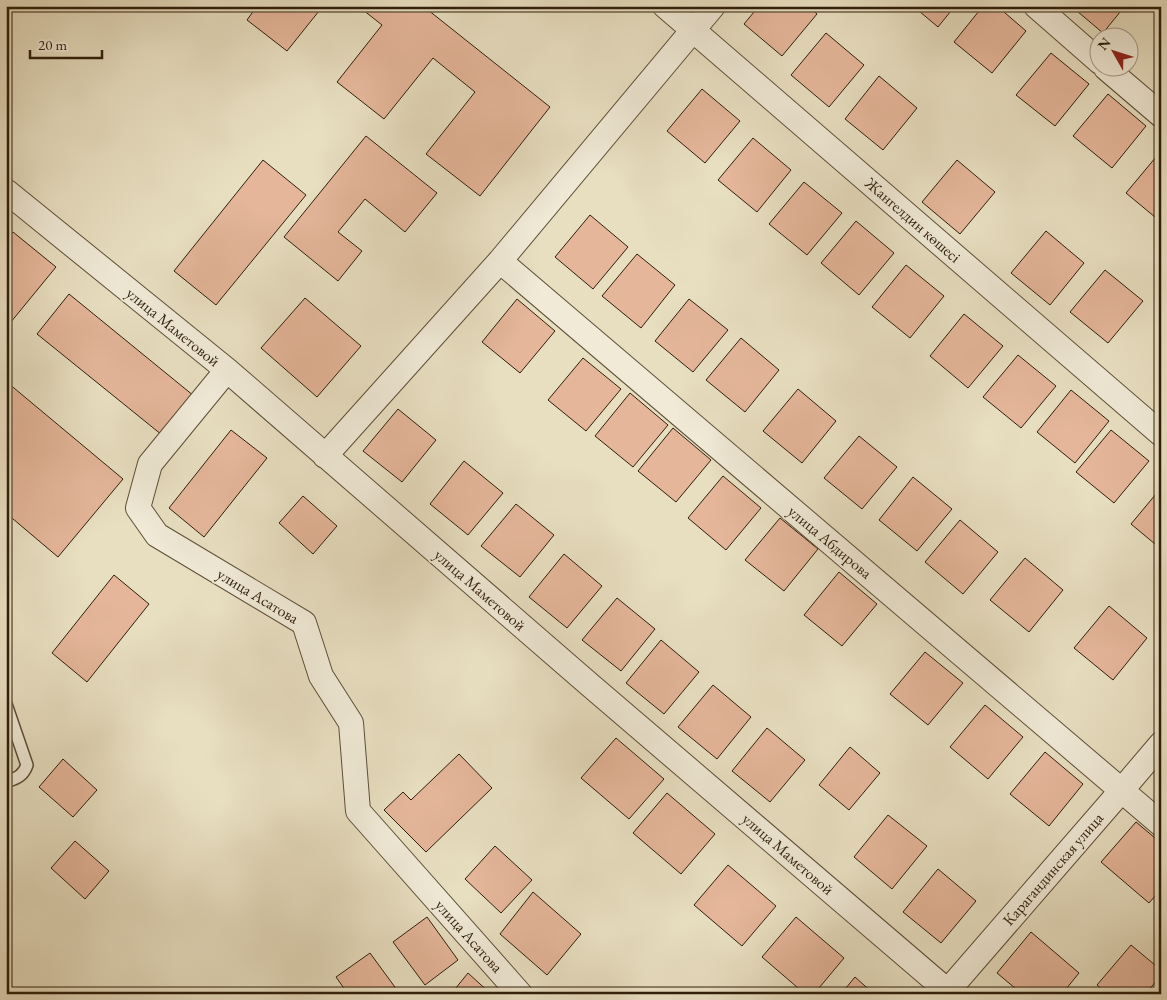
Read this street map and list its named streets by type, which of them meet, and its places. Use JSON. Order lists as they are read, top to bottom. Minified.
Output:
{"streets":{"street":["Жангелдин көшесі","улица Маметовой","улица Абдирова","улица Асатова","Карагандинская улица"]},"crossings":[["улица Маметовой","улица Асатова"],["улица Маметовой","Карагандинская улица"],["улица Абдирова","Карагандинская улица"]],"scale_bar":"20 m","north":"top left"}
